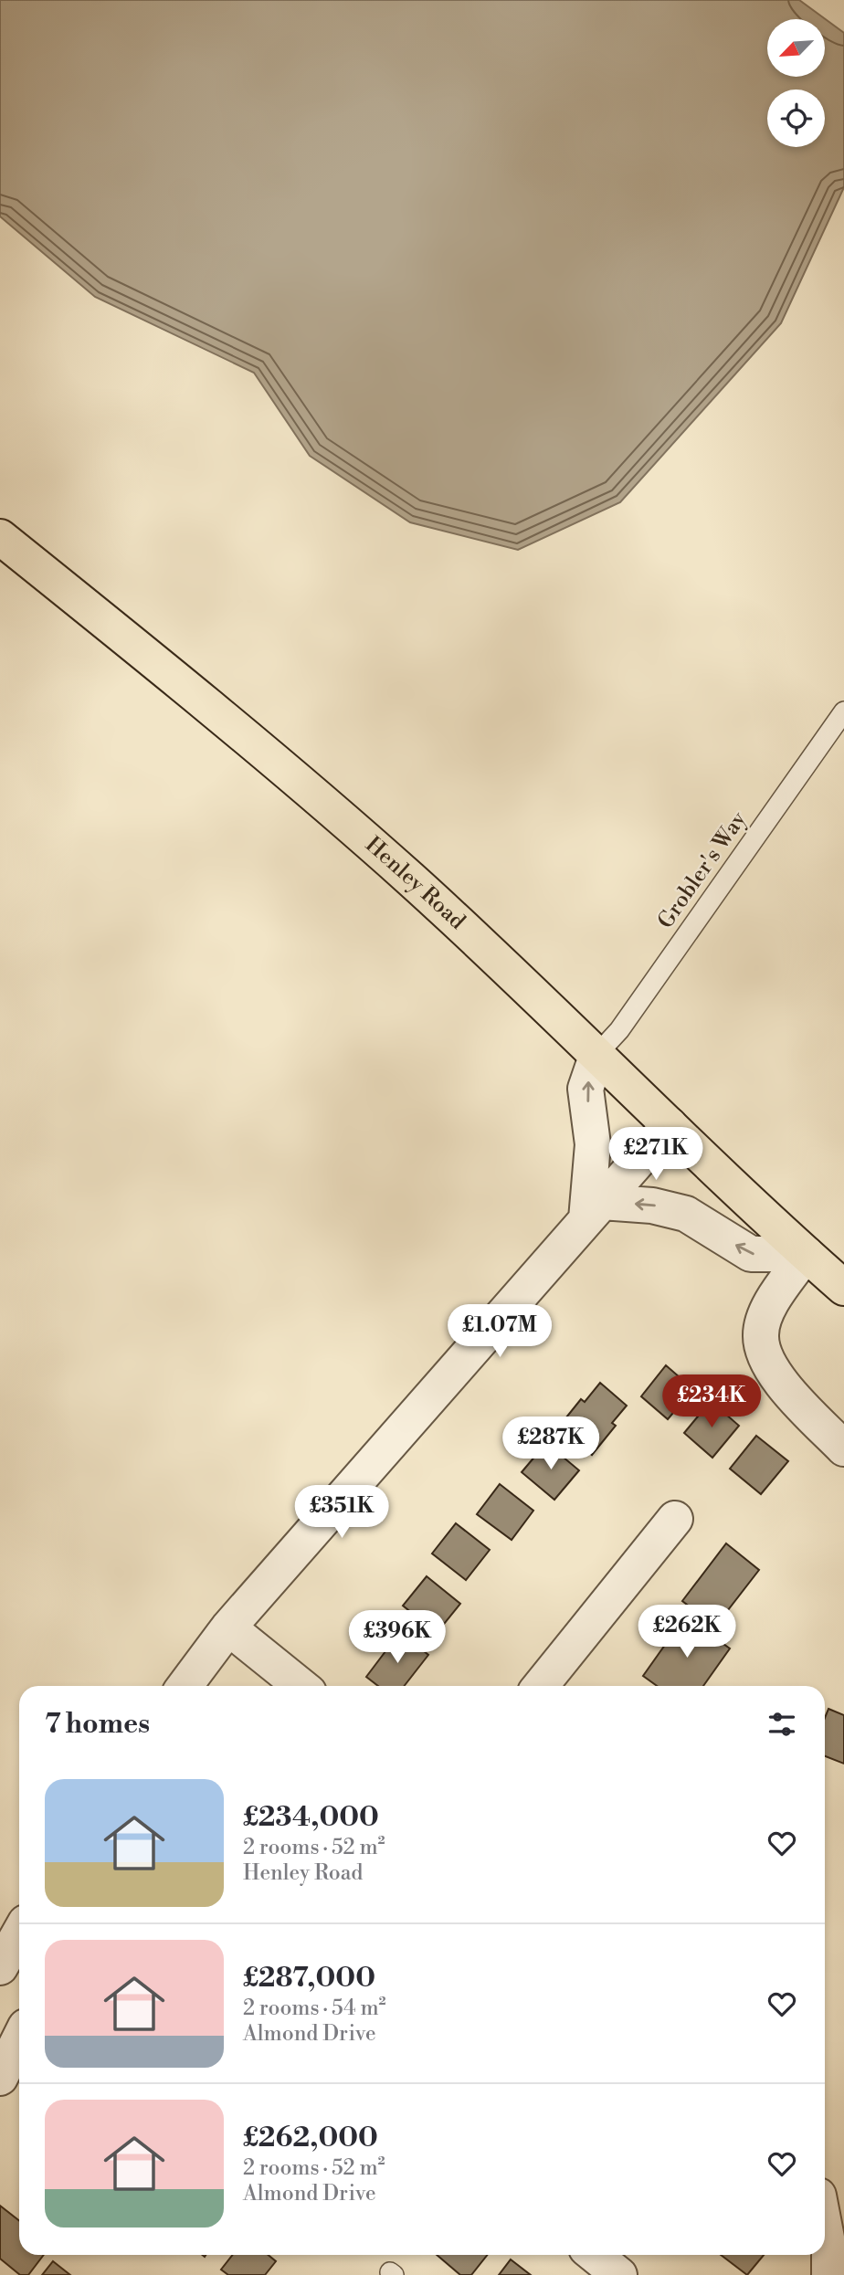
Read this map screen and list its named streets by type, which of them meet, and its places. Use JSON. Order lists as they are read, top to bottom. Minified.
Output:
{"streets":{"main road":["Henley Road"],"lane":["Grobler's Way"]},"crossings":[["Grobler's Way","Henley Road"]],"north":"bottom left","page":{"price":["£271K","£1.07M","£234K","£287K","£351K","£262K","£396K"],"heading":"7 homes","list":[{"name":"£234,000","note":"2 rooms · 52 m² · Henley Road"},{"name":"£287,000","note":"2 rooms · 54 m² · Almond Drive"},{"name":"£262,000","note":"2 rooms · 52 m² · Almond Drive"}]}}
